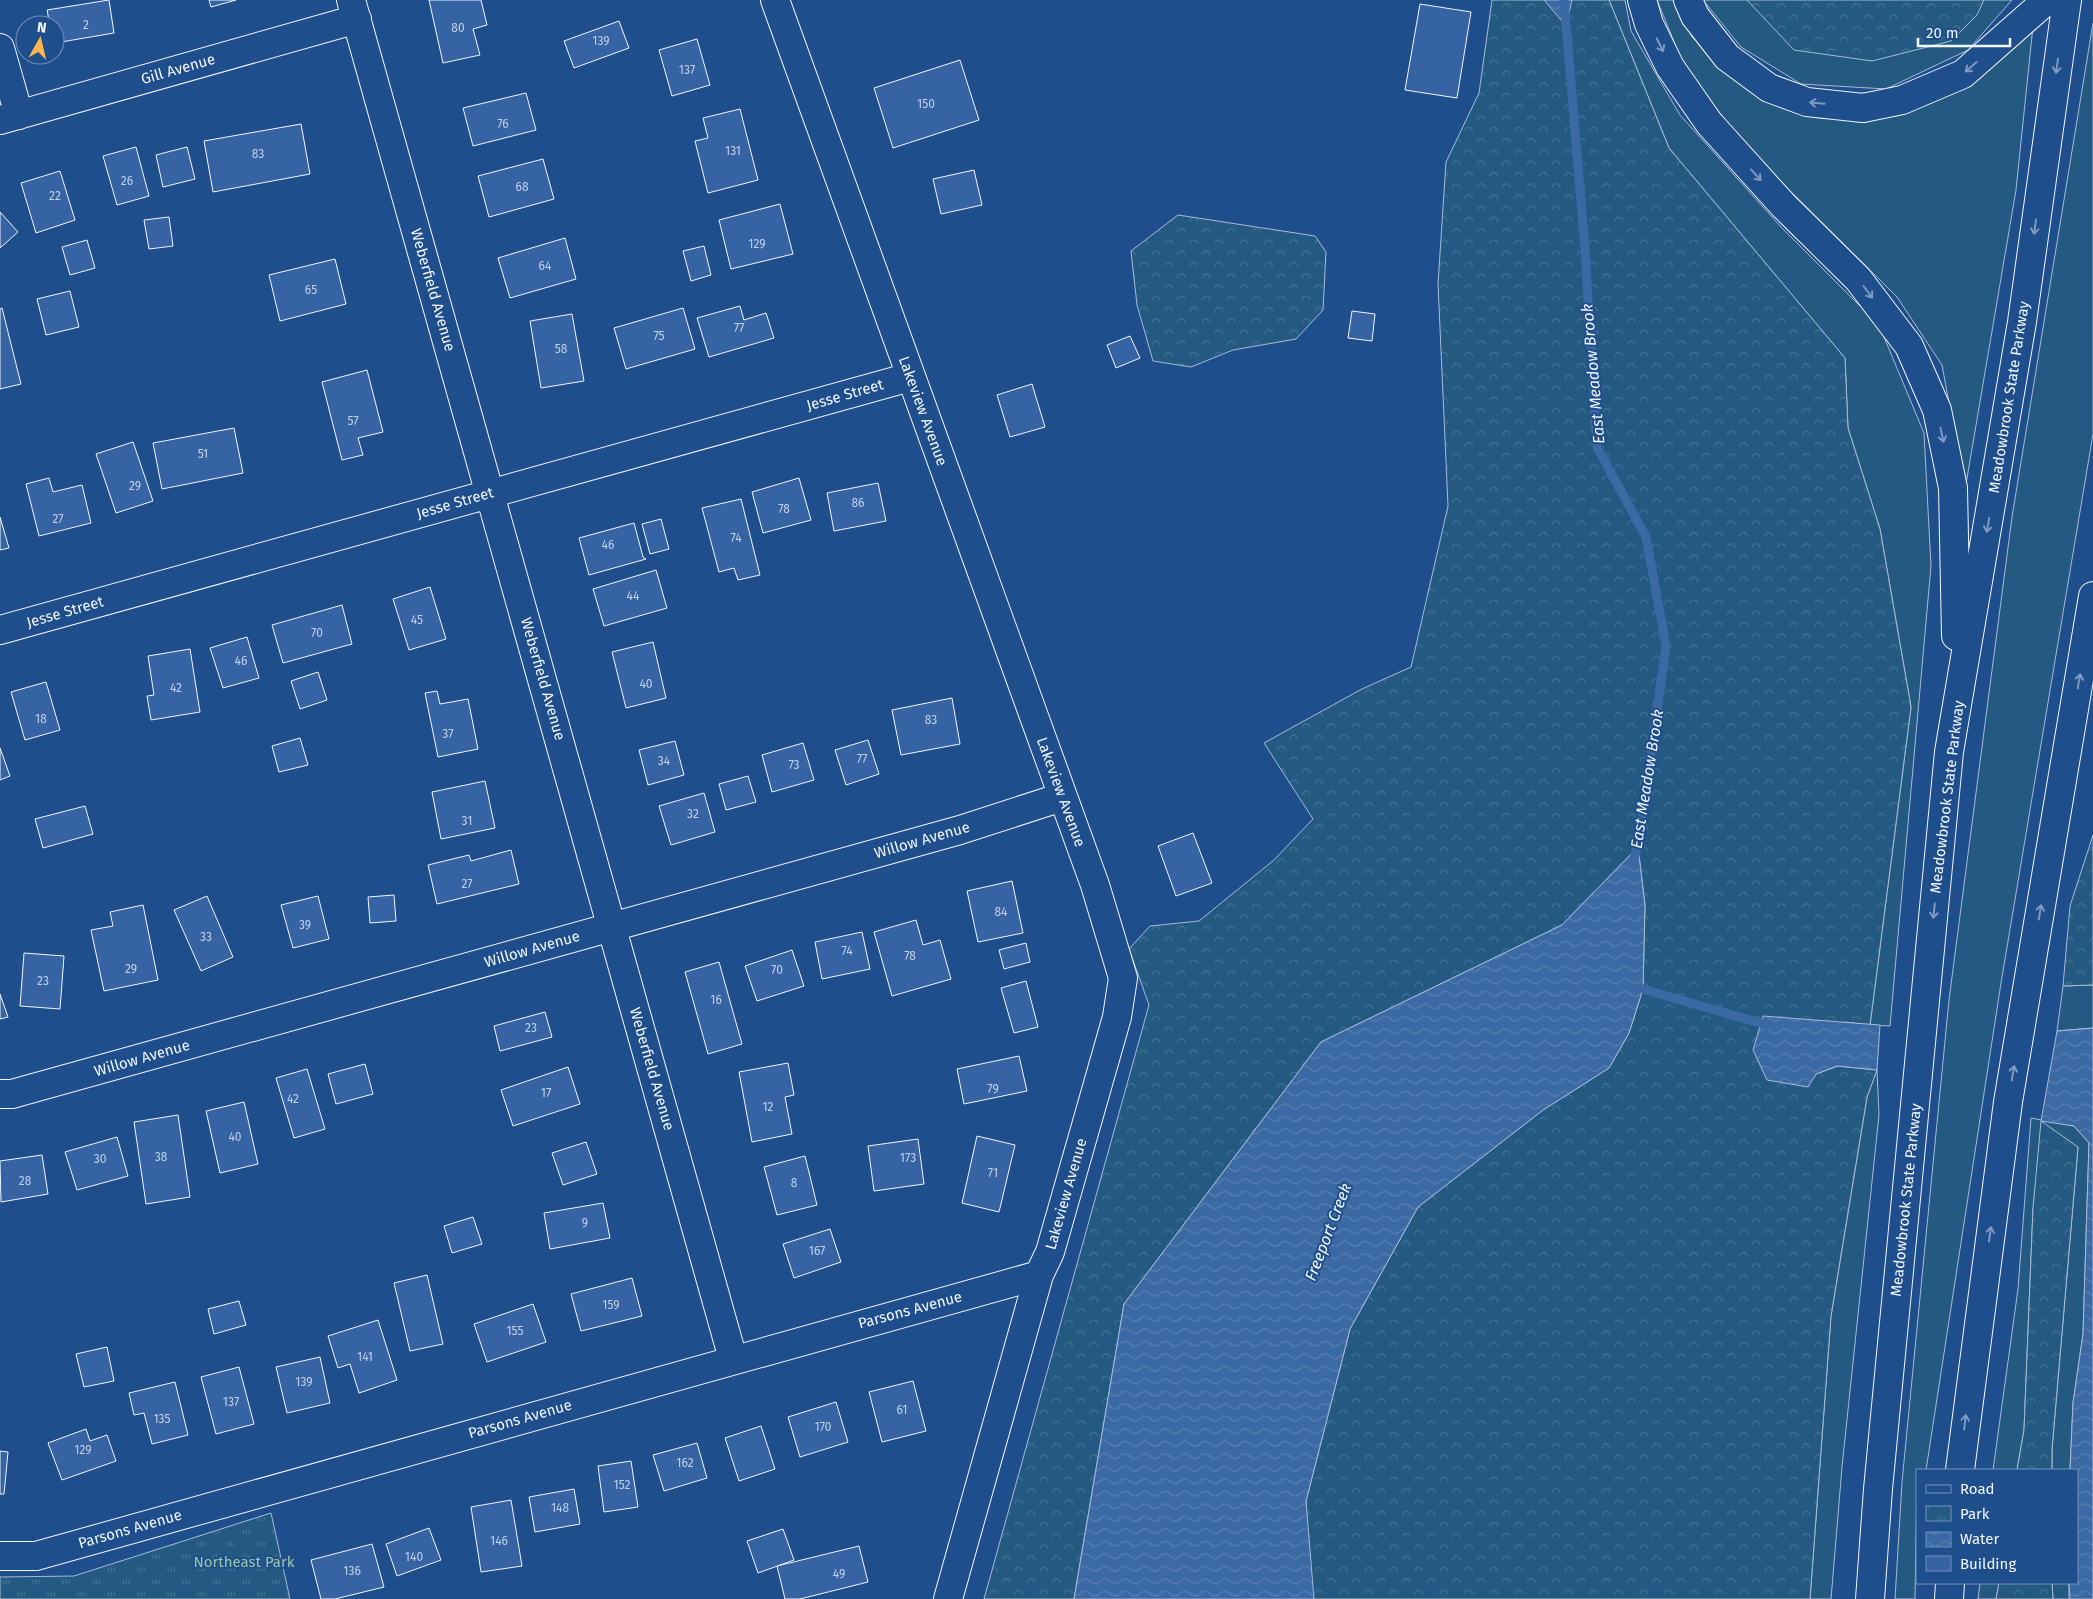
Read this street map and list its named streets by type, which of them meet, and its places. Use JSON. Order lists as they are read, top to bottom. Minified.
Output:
{"streets":{"main road":["Gill Avenue","Weberfield Avenue","Jesse Street","Meadowbrook State Parkway","Lakeview Avenue","Willow Avenue","Parsons Avenue"]},"crossings":[["Gill Avenue","Weberfield Avenue"],["Weberfield Avenue","Jesse Street"],["Weberfield Avenue","Willow Avenue"],["Weberfield Avenue","Parsons Avenue"],["Jesse Street","Lakeview Avenue"],["Lakeview Avenue","Willow Avenue"],["Lakeview Avenue","Parsons Avenue"]],"water":["East Meadow Brook","Freeport Creek"],"parks":["Northeast Park"],"house_numbers":["2","80","139","137","150","76","131","83","26","68","22","129","64","65","77","75","58","57","51","29","86","78","27","74","46","44","45","70","46","40","42","18","83","37","77","34","73","32","31","27","84","39","33","74","78","29","70","23","16","23","79","17","42","12","40","38","173","30","71","28","8","9","167","159","155","141","139","137","61","135","170","129","162","152","148","146","140","136","49"],"legend":["Road","Park","Water","Building"],"scale_bar":"20 m","north":"top"}
